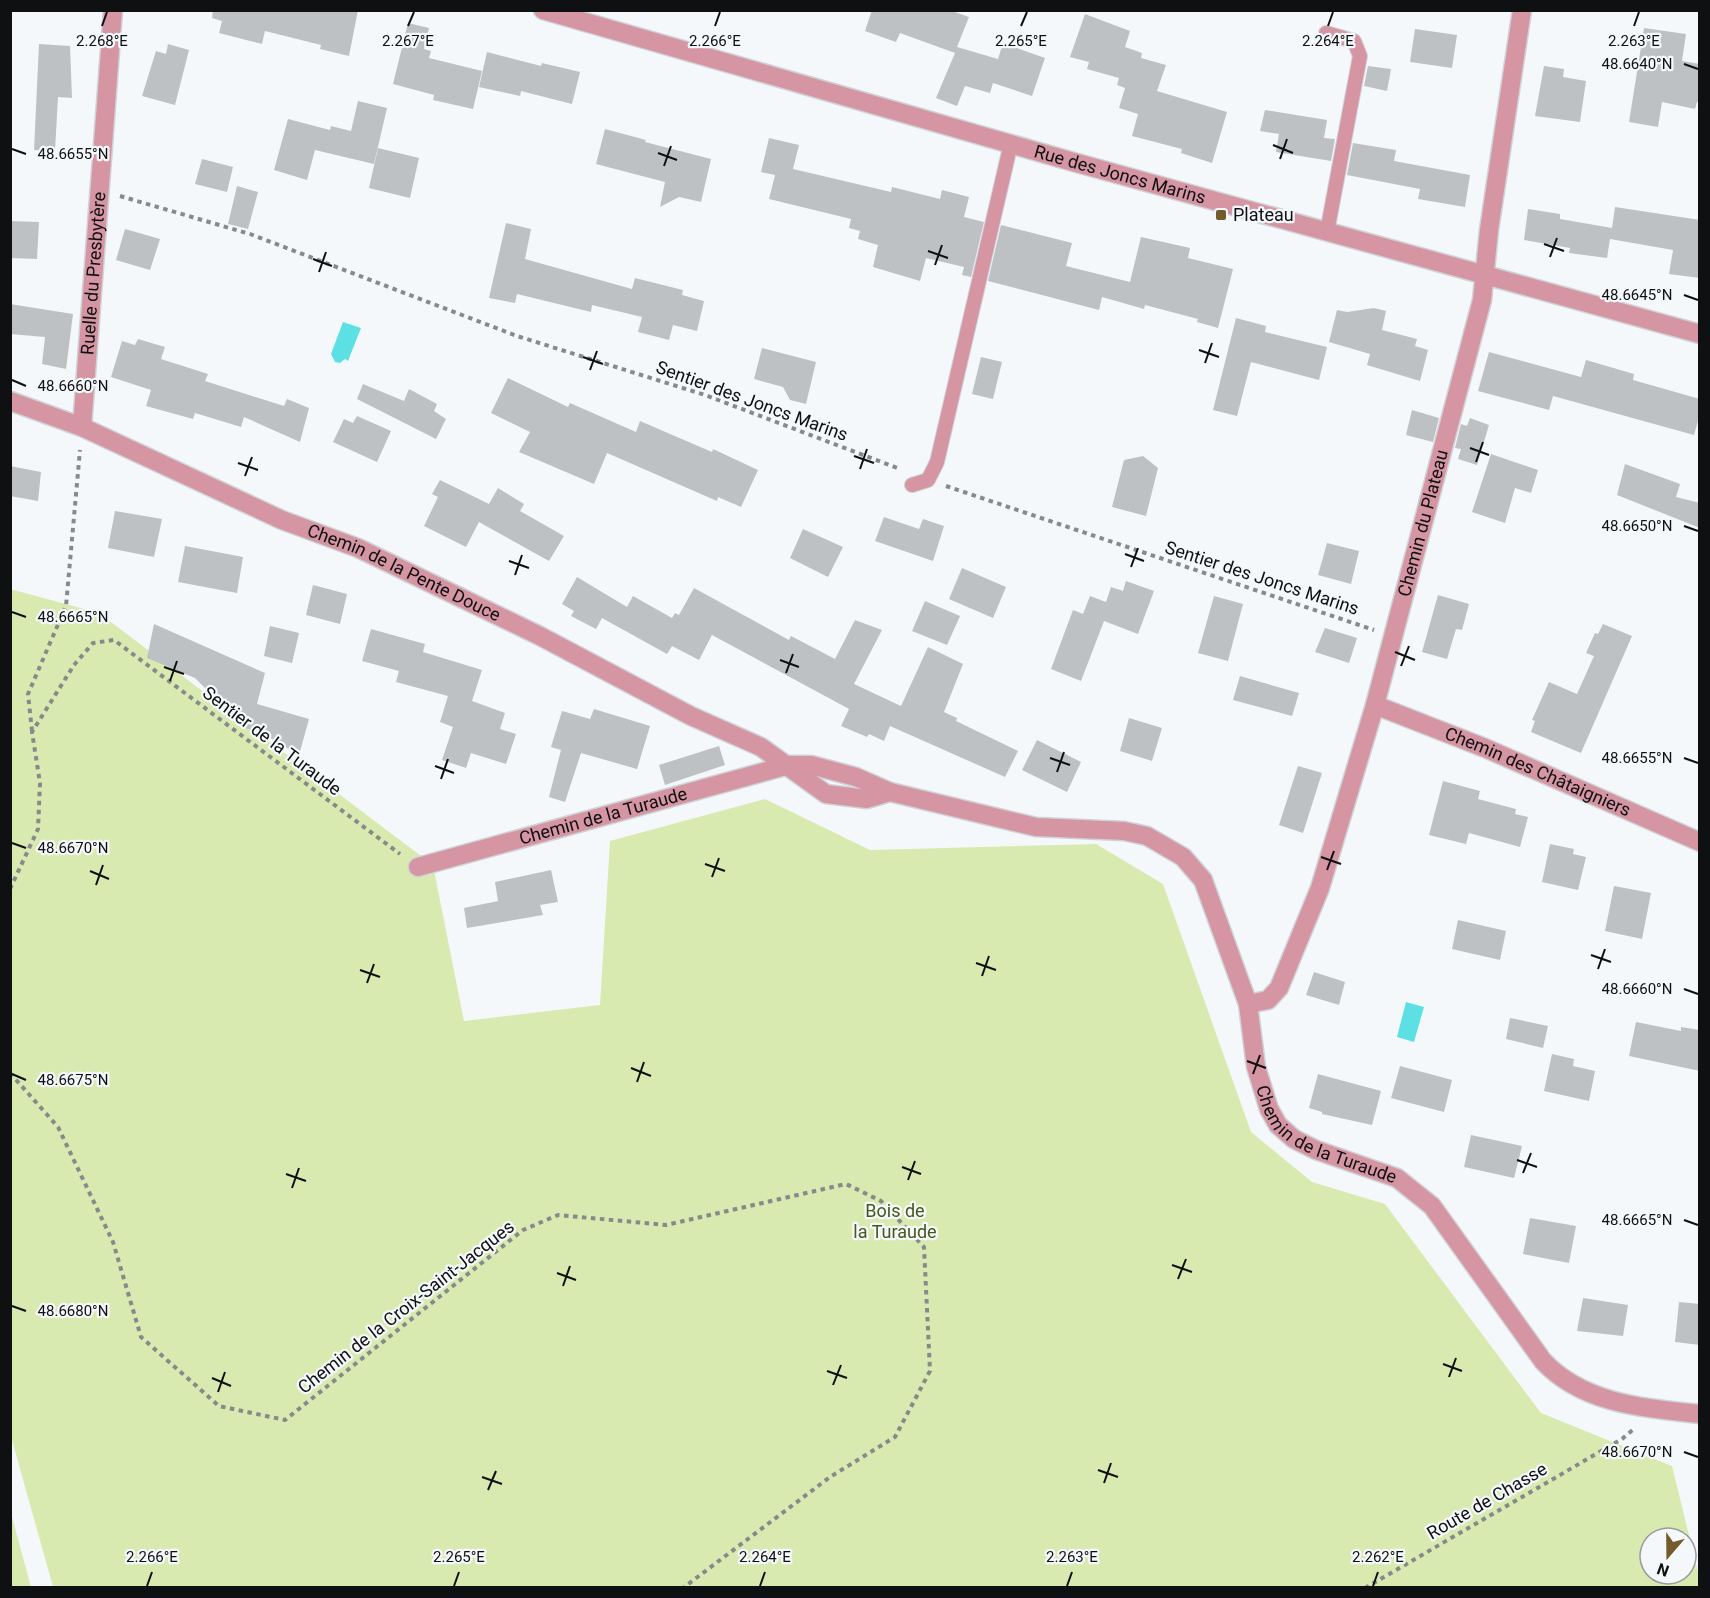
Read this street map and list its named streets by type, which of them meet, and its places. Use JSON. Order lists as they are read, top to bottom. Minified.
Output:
{"streets":{"street":["Rue des Joncs Marins","Ruelle du Presbytère","Chemin du Plateau","Chemin de la Pente Douce","Chemin des Châtaigniers","Chemin de la Turaude"],"path":["Sentier des Joncs Marins","Sentier de la Turaude","Chemin de la Croix-Saint-Jacques","Route de Chasse"]},"crossings":[["Rue des Joncs Marins","Chemin du Plateau"],["Ruelle du Presbytère","Sentier des Joncs Marins"],["Ruelle du Presbytère","Chemin de la Pente Douce"],["Sentier des Joncs Marins","Chemin du Plateau"],["Chemin du Plateau","Chemin des Châtaigniers"],["Chemin du Plateau","Chemin de la Turaude"],["Chemin de la Pente Douce","Chemin de la Turaude"],["Sentier de la Turaude","Chemin de la Turaude"]],"parks":["Bois de la Turaude"],"places":{"transit":["Plateau"]},"north":"bottom","coordinates":["2.267°E","2.268°E","2.266°E","2.265°E","2.264°E","2.263°E","48.6640°N","48.6655°N","48.6645°N","48.6660°N","48.6650°N","48.6665°N","48.6670°N","48.6675°N","48.6680°N","2.262°E"]}
